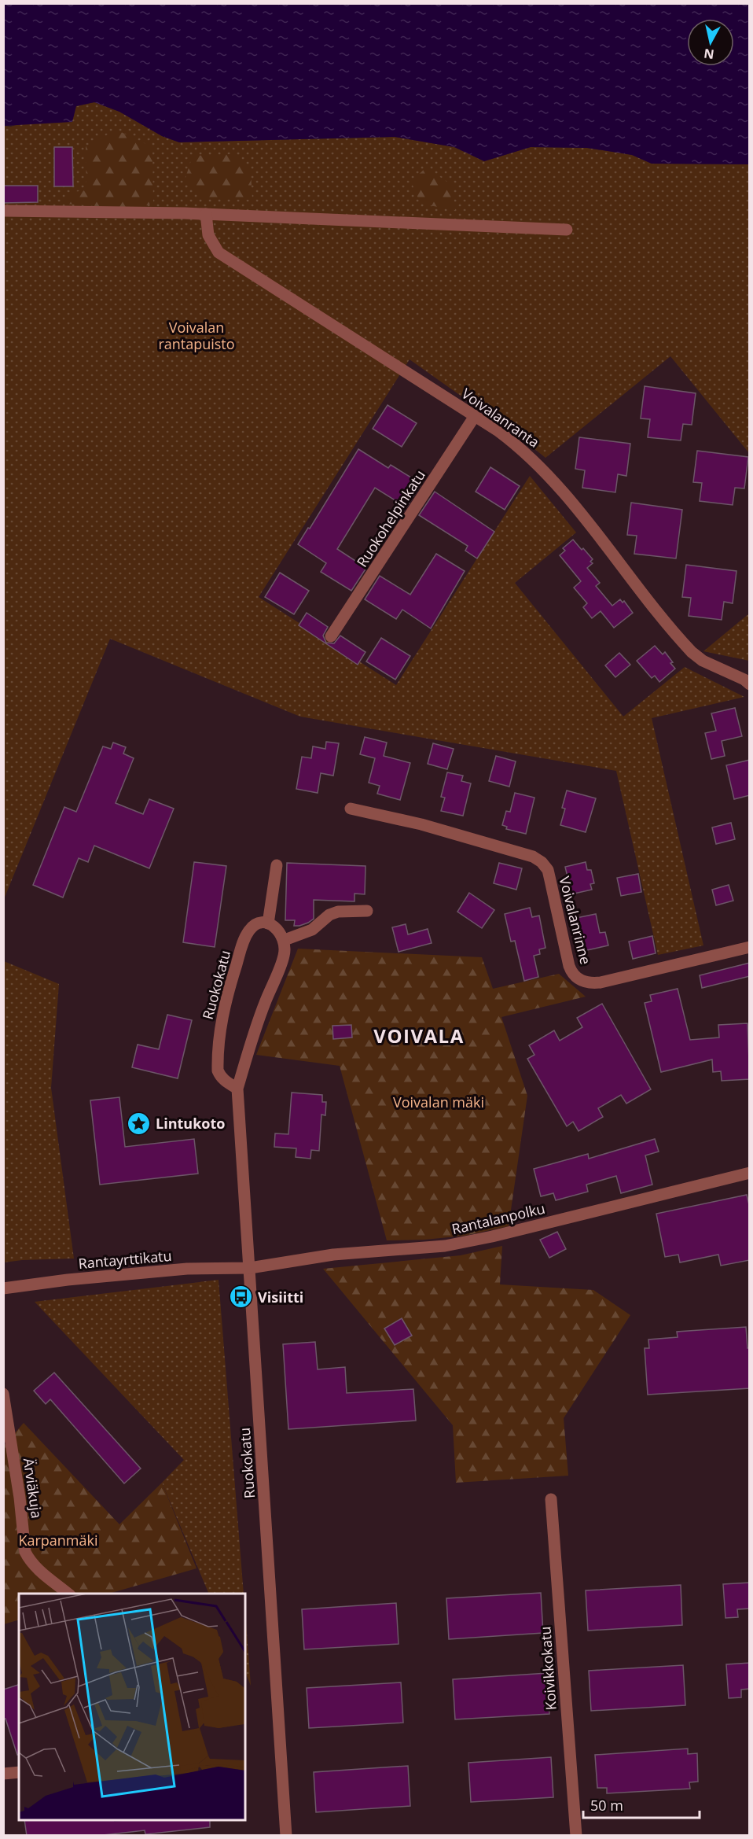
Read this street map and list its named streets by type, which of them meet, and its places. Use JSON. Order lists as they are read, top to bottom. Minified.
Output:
{"streets":{"street":["Voivalanranta","Ruokohelpinkatu","Voivalanrinne","Ruokokatu","Rantalanpolku","Rantayrttikatu","Ärviäkuja","Koivikkokatu"]},"crossings":[["Voivalanranta","Ruokohelpinkatu"],["Ruokokatu","Rantalanpolku"],["Ruokokatu","Rantayrttikatu"],["Rantalanpolku","Rantayrttikatu"]],"districts":["VOIVALA"],"parks":["Voivalan rantapuisto","Voivalan mäki","Karpanmäki"],"places":{"place":["Lintukoto"],"bus stop":["Visiitti"]},"scale_bar":"50 m","north":"bottom"}
